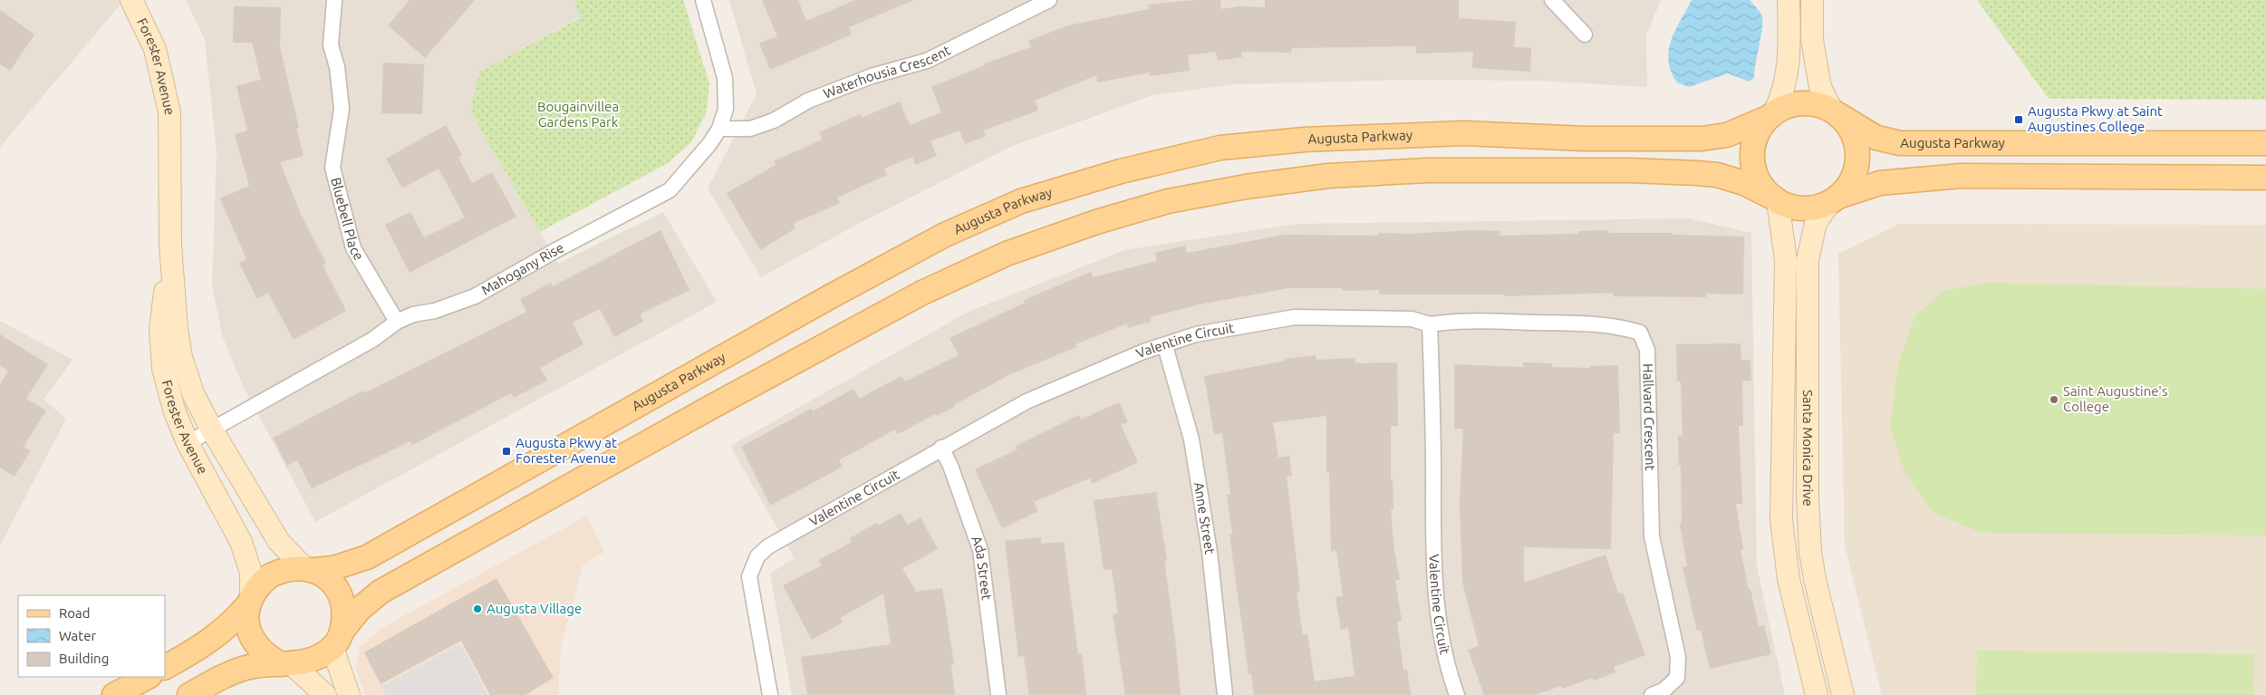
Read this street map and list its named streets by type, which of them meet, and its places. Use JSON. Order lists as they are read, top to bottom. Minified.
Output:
{"streets":{"main road":["Augusta Parkway"],"street":["Forester Avenue","Waterhousia Crescent","Bluebell Place","Mahogany Rise","Valentine Circuit","Hallvard Crescent","Santa Monica Drive","Anne Street","Ada Street"]},"crossings":[["Forester Avenue","Augusta Parkway"],["Forester Avenue","Mahogany Rise"],["Waterhousia Crescent","Mahogany Rise"],["Augusta Parkway","Santa Monica Drive"],["Bluebell Place","Mahogany Rise"],["Valentine Circuit","Hallvard Crescent"],["Valentine Circuit","Anne Street"],["Valentine Circuit","Ada Street"]],"parks":["Bougainvillea Gardens Park"],"places":{"transit":["Augusta Pkwy at Saint Augustines College","Augusta Pkwy at Forester Avenue"],"other":["Saint Augustine's College","Augusta Village"]},"legend":["Road","Water","Building"]}
